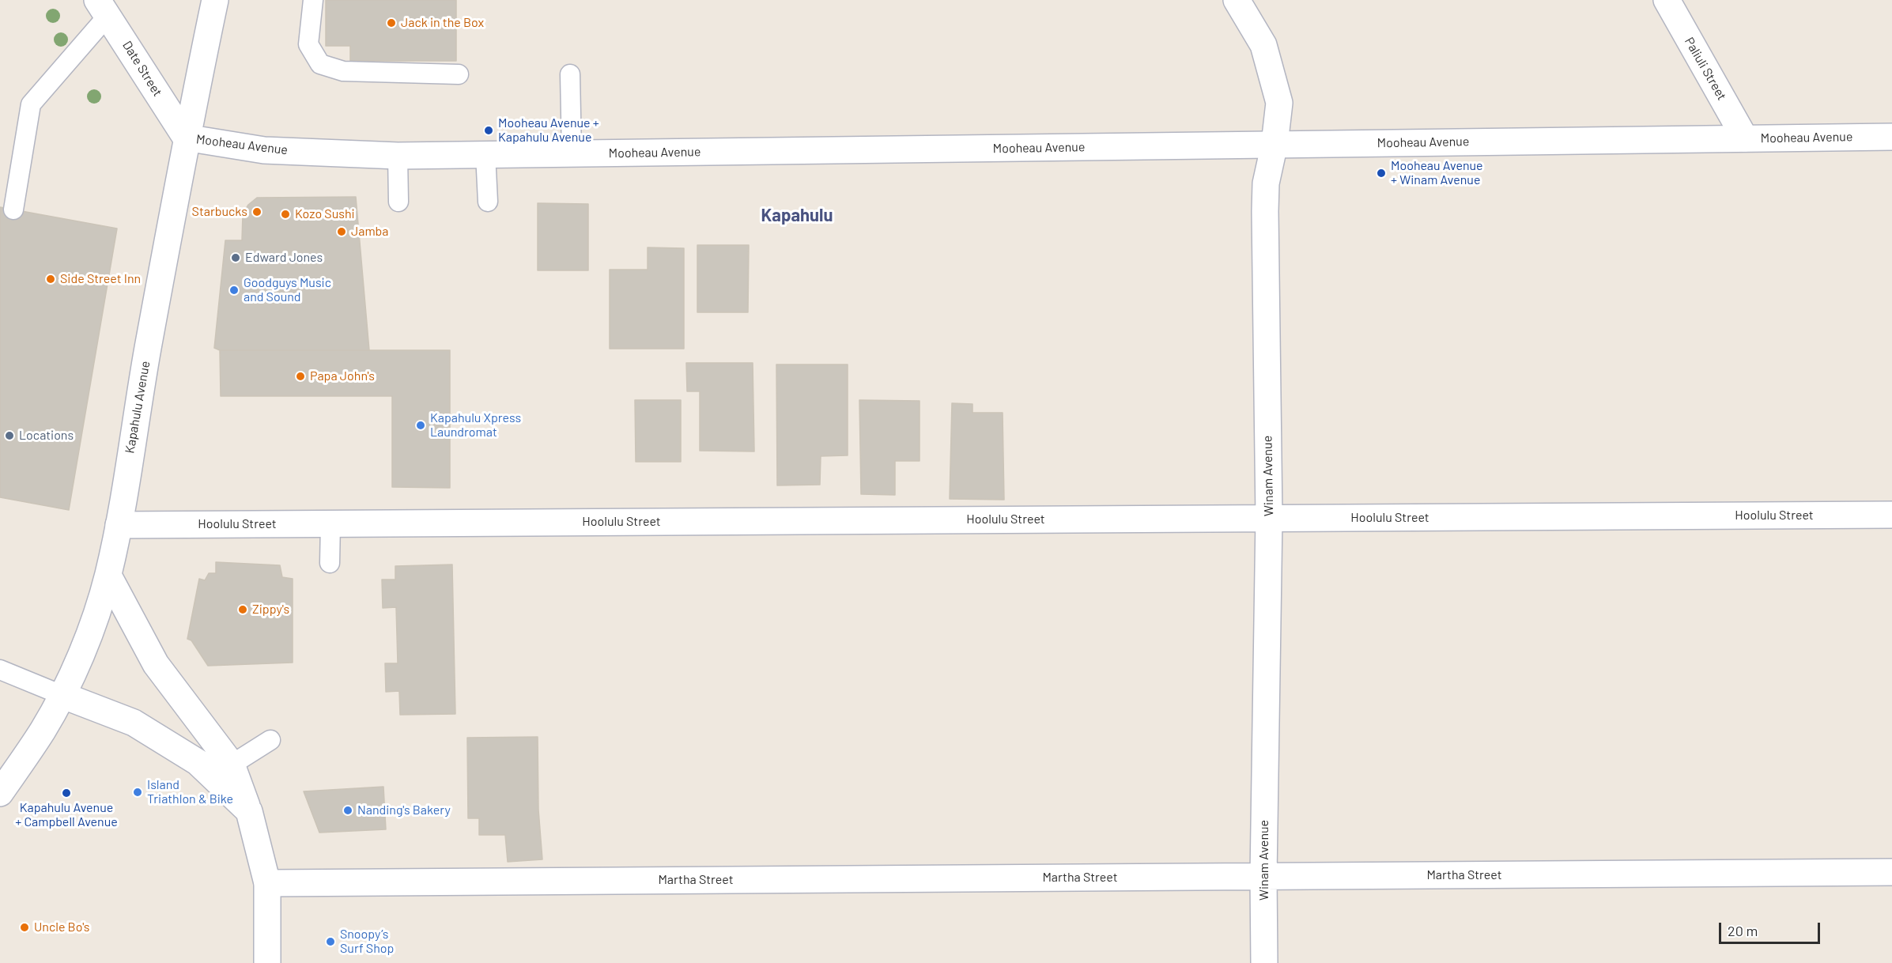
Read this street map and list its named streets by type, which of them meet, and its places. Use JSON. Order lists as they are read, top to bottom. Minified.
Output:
{"streets":{"street":["Date Street","Paliuli Street","Mooheau Avenue","Kapahulu Avenue","Winam Avenue","Hoolulu Street","Martha Street"]},"crossings":[["Date Street","Mooheau Avenue"],["Date Street","Kapahulu Avenue"],["Paliuli Street","Mooheau Avenue"],["Mooheau Avenue","Kapahulu Avenue"],["Mooheau Avenue","Winam Avenue"],["Kapahulu Avenue","Hoolulu Street"],["Winam Avenue","Hoolulu Street"],["Winam Avenue","Martha Street"]],"districts":["Kapahulu"],"places":["Jack in the Box","Mooheau Avenue + Kapahulu Avenue","Mooheau Avenue + Winam Avenue","Starbucks","Kozo Sushi","Jamba","Edward Jones","Side Street Inn","Goodguys Music and Sound","Papa John's","Kapahulu Xpress Laundromat","Locations","Zippy's","Island Triathlon & Bike","Kapahulu Avenue + Campbell Avenue","Nanding's Bakery","Uncle Bo's","Snoopy’s Surf Shop"],"scale_bar":"20 m"}
